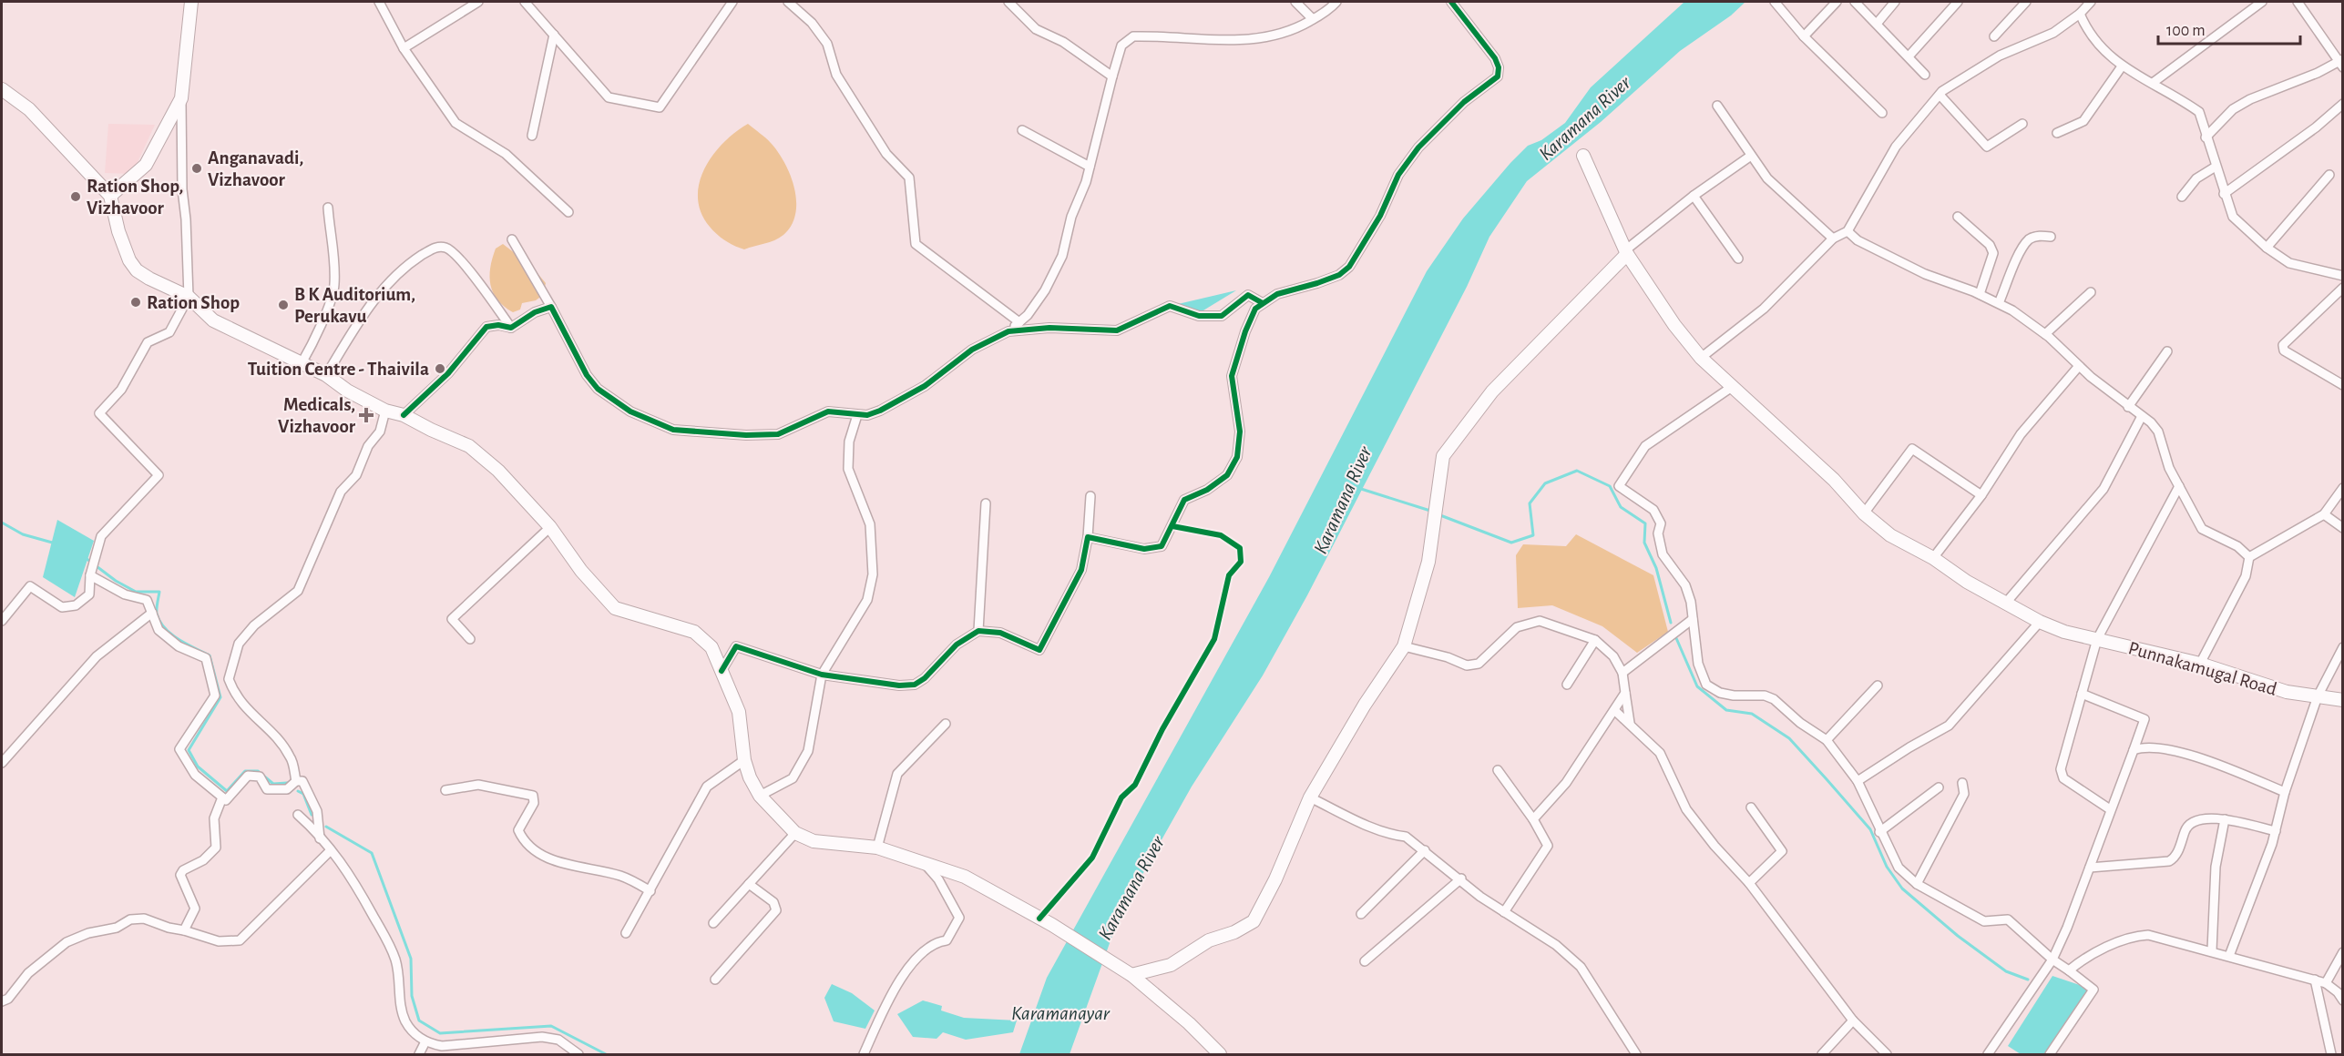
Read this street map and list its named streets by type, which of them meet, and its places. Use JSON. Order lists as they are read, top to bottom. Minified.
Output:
{"streets":{"street":["Punnakamugal Road"]},"water":["Karamana River","Karamanayar"],"places":{"other":["Anganavadi, Vizhavoor","Ration Shop, Vizhavoor","Ration Shop","B K Auditorium, Perukavu","Tuition Centre - Thaivila"],"health":["Medicals, Vizhavoor"]},"scale_bar":"100 m"}
